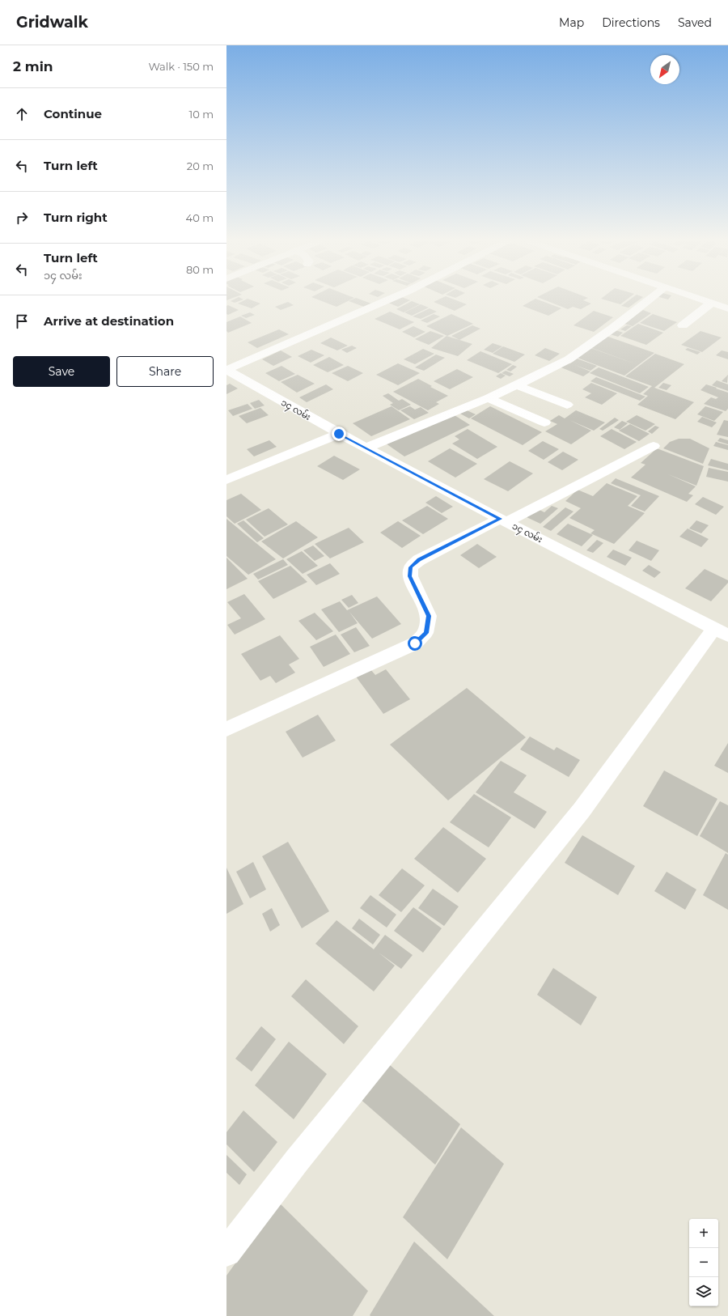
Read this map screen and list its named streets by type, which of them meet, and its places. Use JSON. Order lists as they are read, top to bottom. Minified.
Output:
{"streets":{"street":["၁၄ လမ်း"]},"north":"bottom left","page":{"header":"Gridwalk","nav":["Map","Directions","Saved"],"heading":["2 min","Walk · 150 m"],"list":[["Continue","10 m"],["Turn left","20 m"],["Turn right","40 m"],["Turn left","၁၄ လမ်း","80 m"],"Arrive at destination"],"buttons":["Save","Share"],"map_buttons":["+","−"]}}
